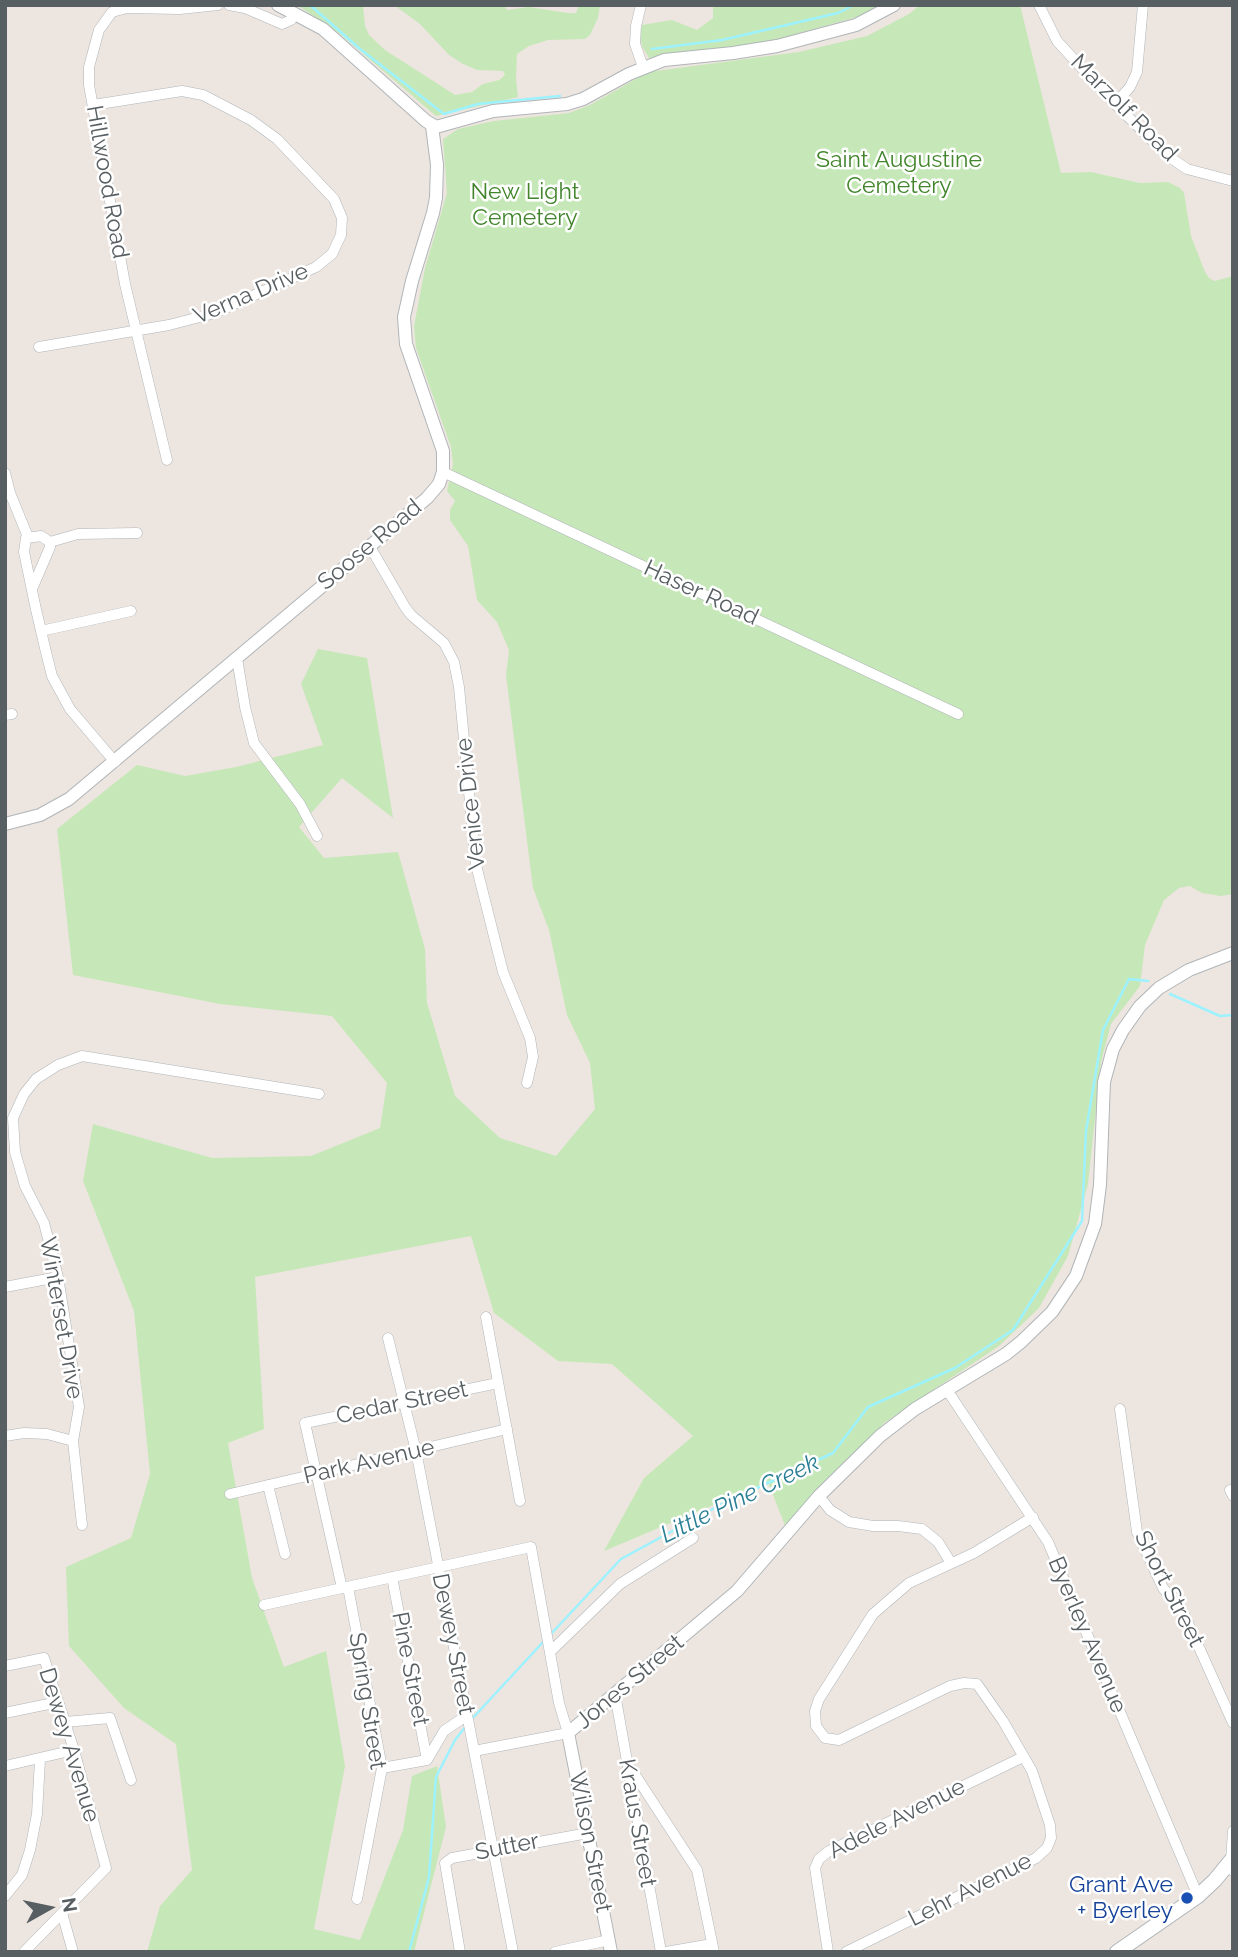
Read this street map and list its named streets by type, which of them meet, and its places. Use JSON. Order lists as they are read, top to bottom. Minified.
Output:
{"streets":{"street":["Marzolf Road","Hillwood Road","Verna Drive","Soose Road","Haser Road","Venice Drive","Winterset Drive","Cedar Street","Park Avenue","Short Street","Byerley Avenue","Dewey Street","Pine Street","Jones Street","Spring Street","Dewey Avenue","Adele Avenue","Kraus Street","Wilson Street","Sutter","Lehr Avenue"]},"crossings":[["Hillwood Road","Verna Drive"],["Soose Road","Haser Road"],["Soose Road","Venice Drive"],["Cedar Street","Dewey Street"],["Cedar Street","Spring Street"],["Park Avenue","Dewey Street"],["Park Avenue","Spring Street"],["Byerley Avenue","Jones Street"],["Byerley Avenue","Lehr Avenue"],["Dewey Street","Jones Street"],["Dewey Street","Sutter"],["Jones Street","Kraus Street"],["Jones Street","Wilson Street"],["Adele Avenue","Lehr Avenue"],["Wilson Street","Sutter"]],"water":["Little Pine Creek"],"parks":["Saint Augustine Cemetery","New Light Cemetery"],"places":["Grant Ave + Byerley"],"north":"right"}
